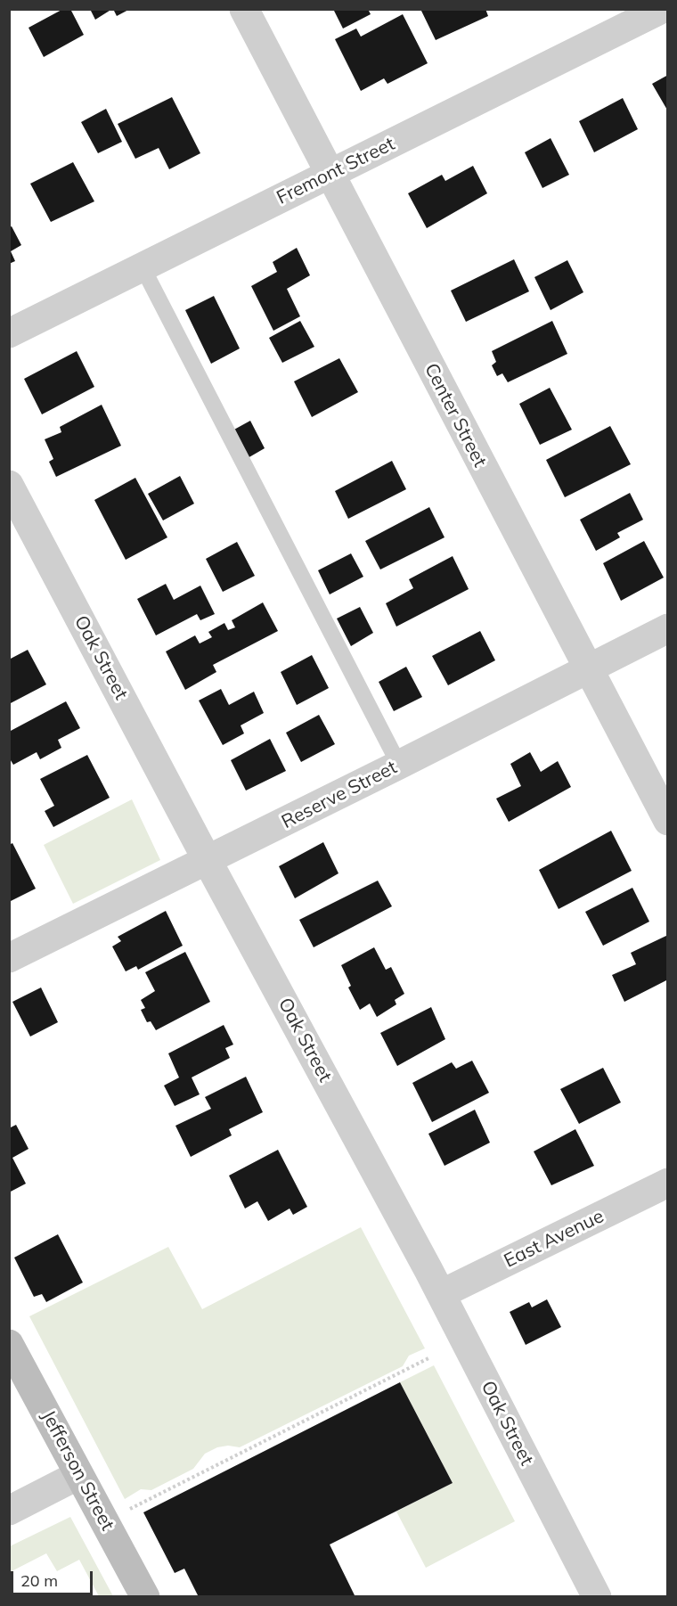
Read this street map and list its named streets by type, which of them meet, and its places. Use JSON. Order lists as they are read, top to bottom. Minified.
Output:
{"streets":{"street":["Fremont Street","Center Street","Oak Street","Reserve Street","East Avenue","Jefferson Street"]},"crossings":[["Fremont Street","Center Street"],["Center Street","Reserve Street"],["Oak Street","Reserve Street"],["Oak Street","East Avenue"]],"scale_bar":"20 m"}
